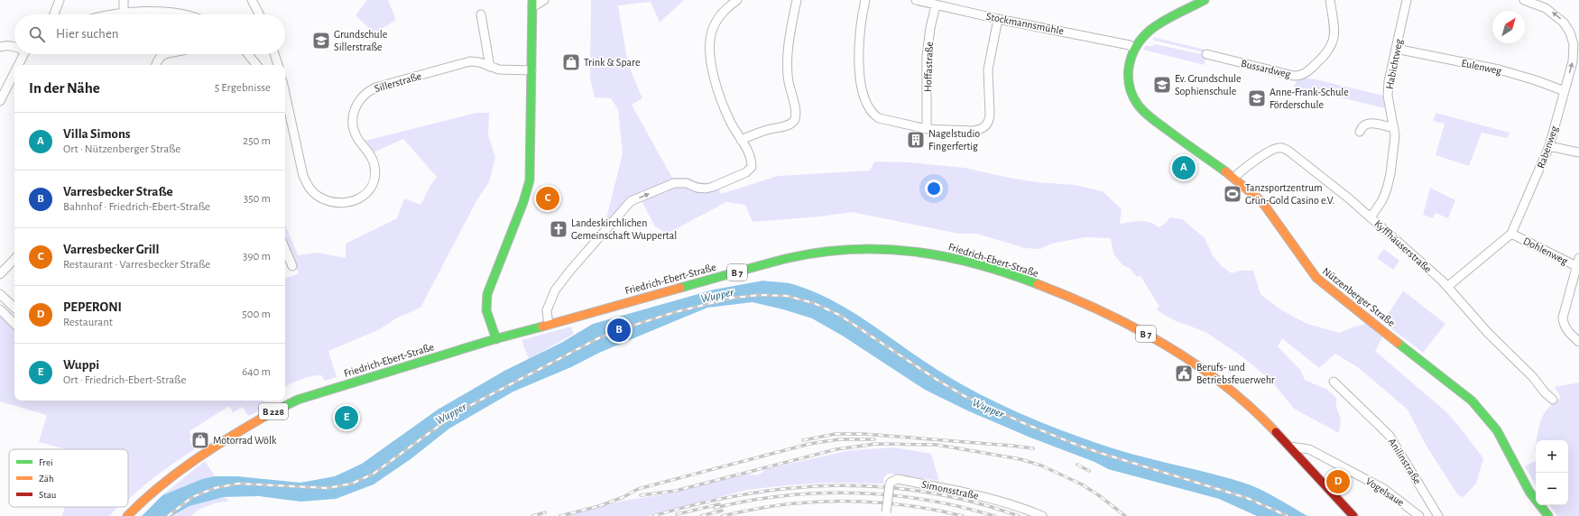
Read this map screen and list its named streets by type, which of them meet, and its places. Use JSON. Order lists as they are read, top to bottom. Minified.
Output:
{"streets":{"main road":["Friedrich-Ebert-Straße","B 7","Nützenberger Straße","B 228"],"street":["Stockmannsmühle","Habichtweg","Hoffastraße","Eulenweg","Bussardweg","Sillerstraße","Rabenweg","Kyffhäuserstraße","Dohlenweg","Anilinstraße","Simonsstraße","Vogelsaue"]},"crossings":[["Stockmannsmühle","Hoffastraße"],["Stockmannsmühle","Nützenberger Straße"],["Habichtweg","Eulenweg"],["Habichtweg","Kyffhäuserstraße"],["Eulenweg","Rabenweg"],["Rabenweg","Kyffhäuserstraße"],["Rabenweg","Dohlenweg"],["Kyffhäuserstraße","Nützenberger Straße"],["Friedrich-Ebert-Straße","Vogelsaue"]],"water":["Wupper"],"places":{"school or university":["Grundschule Sillerstraße","Ev. Grundschule Sophienschule","Anne-Frank-Schule Förderschule"],"shop":["Trink & Spare","Motorrad Wölk"],"building":["Nagelstudio Fingerfertig"],"sports":["Tanzsportzentrum Grün-Gold Casino e.V."],"church":["Landeskirchlichen Gemeinschaft Wuppertal"],"public building":["Berufs- und Betriebsfeuerwehr"]},"legend":["Frei","Zäh","Stau"],"north":"top right","page":{"search":"Hier suchen","heading":["In der Nähe","5 Ergebnisse"],"list":[{"mark":"A","name":"Villa Simons","note":"Ort · Nützenberger Straße","value":"250 m"},{"mark":"B","name":"Varresbecker Straße","note":"Bahnhof · Friedrich-Ebert-Straße","value":"350 m"},{"mark":"C","name":"Varresbecker Grill","note":"Restaurant · Varresbecker Straße","value":"390 m"},{"mark":"D","name":"PEPERONI","note":"Restaurant","value":"500 m"},{"mark":"E","name":"Wuppi","note":"Ort · Friedrich-Ebert-Straße","value":"640 m"}],"pins":["A","C","B","E","D"],"map_buttons":["+","−"]}}
